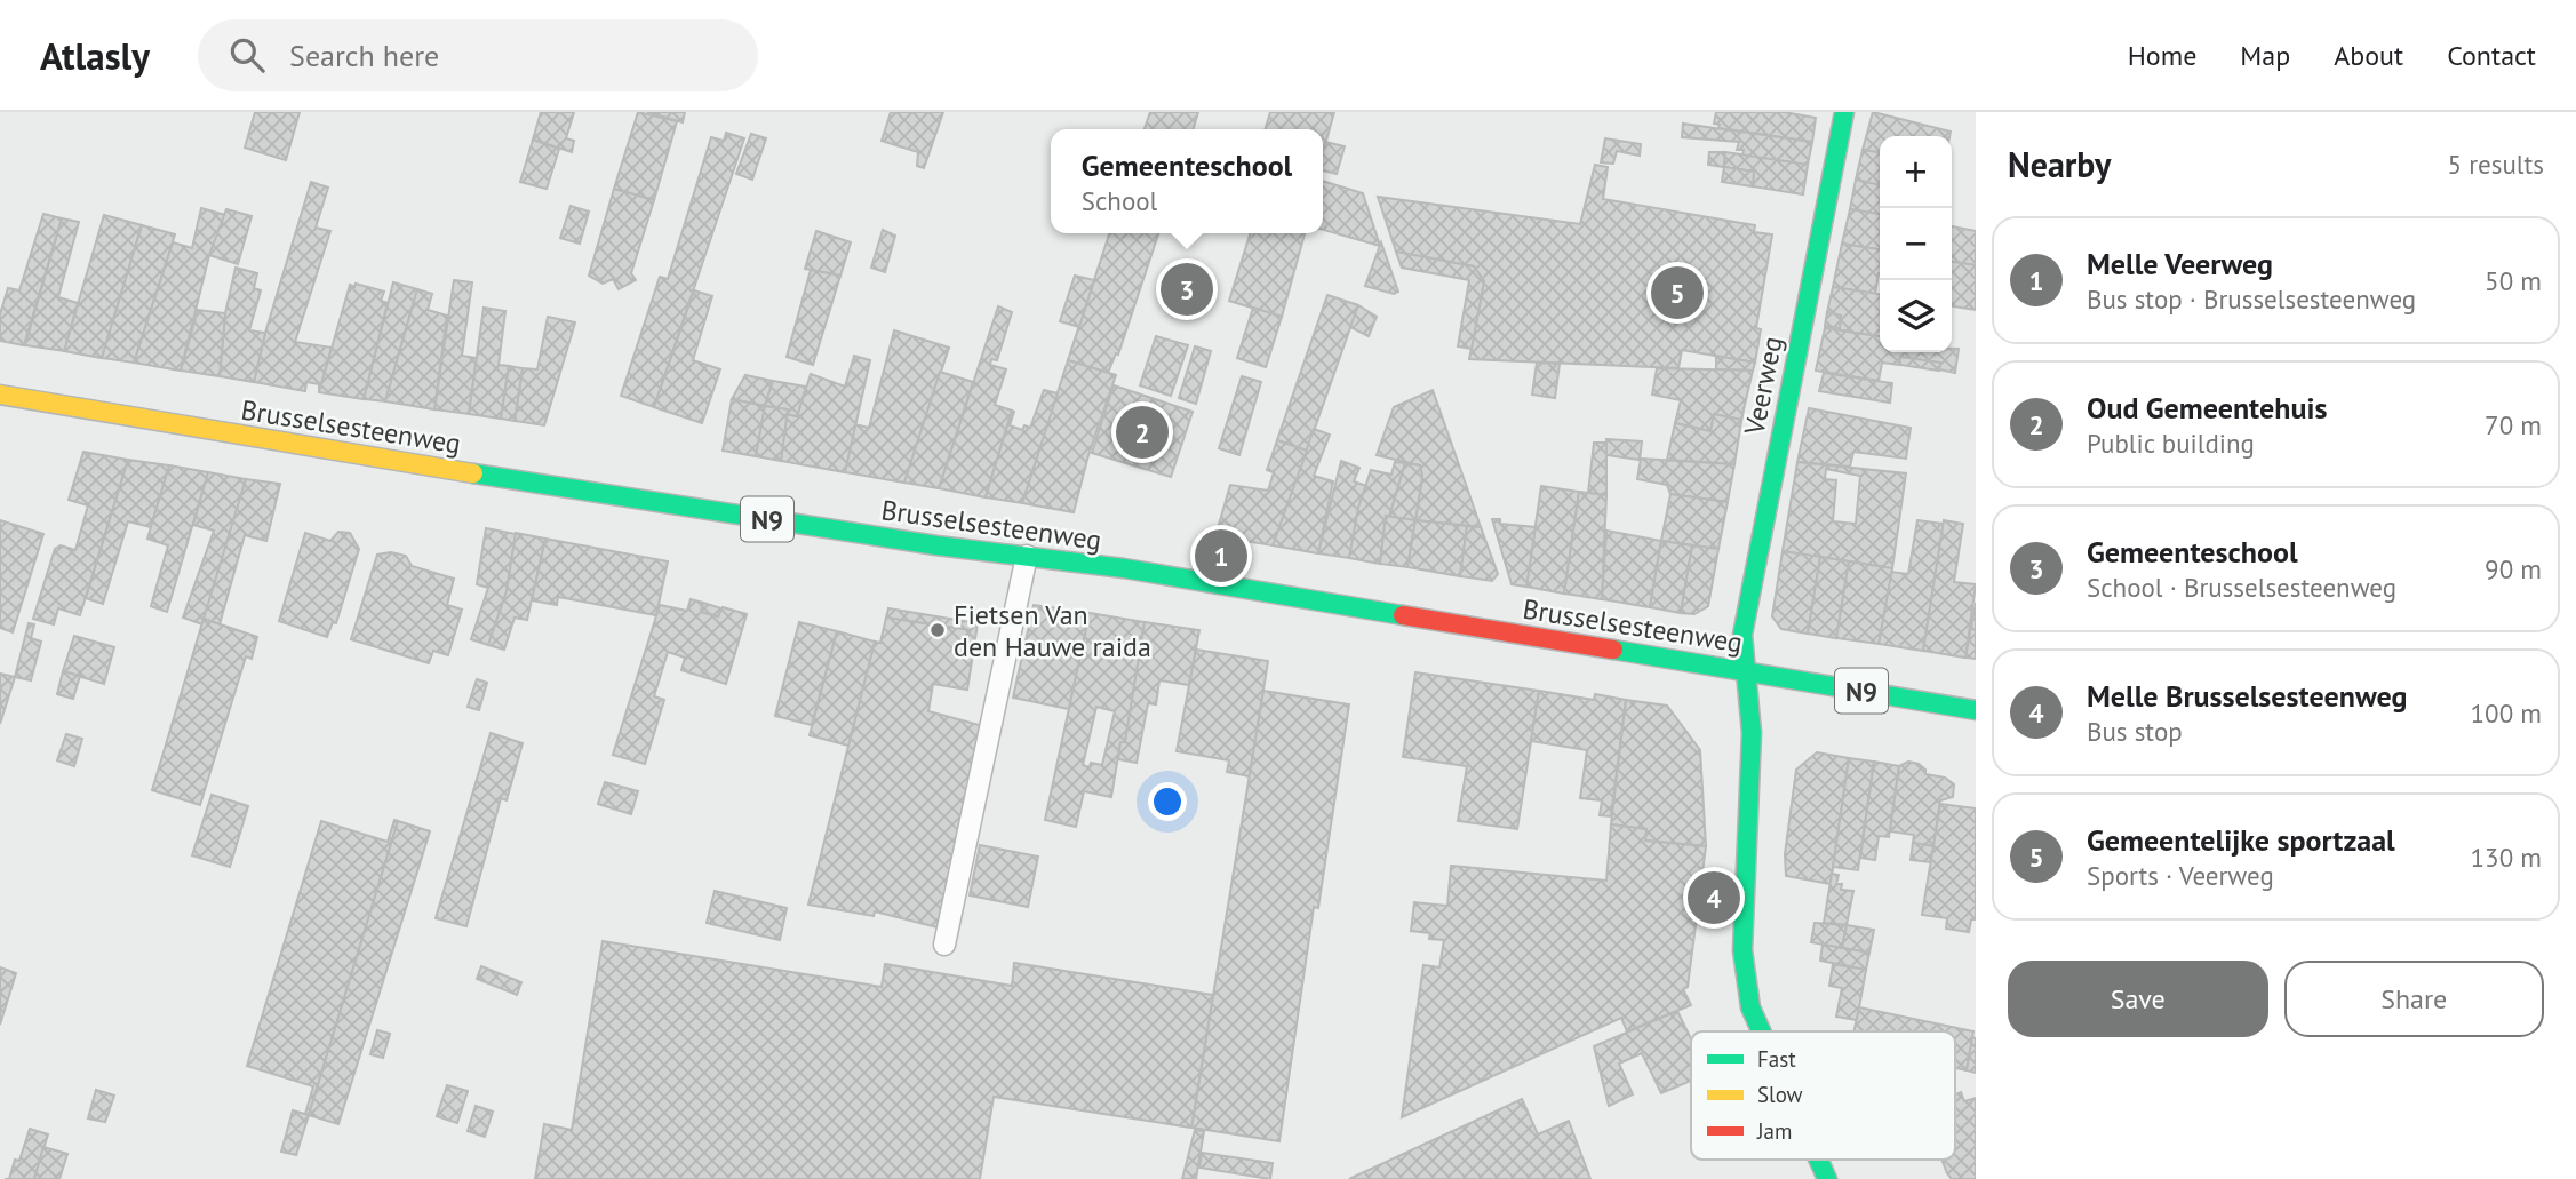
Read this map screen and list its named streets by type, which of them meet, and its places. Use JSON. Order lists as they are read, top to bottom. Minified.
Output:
{"streets":{"main road":["Veerweg","Brusselsesteenweg","N9"]},"crossings":[["Veerweg","Brusselsesteenweg"]],"places":["Fietsen Van den Hauwe raida"],"legend":["Fast","Slow","Jam"],"page":{"header":"Atlasly","search":"Search here","nav":["Home","Map","About","Contact"],"heading":["Nearby","5 results"],"popup":["Gemeenteschool","School"],"map_buttons":["+","−"],"list":[{"mark":"1","name":"Melle Veerweg","note":"Bus stop · Brusselsesteenweg","value":"50 m"},{"mark":"2","name":"Oud Gemeentehuis","note":"Public building","value":"70 m"},{"mark":"3","name":"Gemeenteschool","note":"School · Brusselsesteenweg","value":"90 m"},{"mark":"4","name":"Melle Brusselsesteenweg","note":"Bus stop","value":"100 m"},{"mark":"5","name":"Gemeentelijke sportzaal","note":"Sports · Veerweg","value":"130 m"}],"pins":["3","5","2","1","4"],"buttons":["Save","Share"]}}
